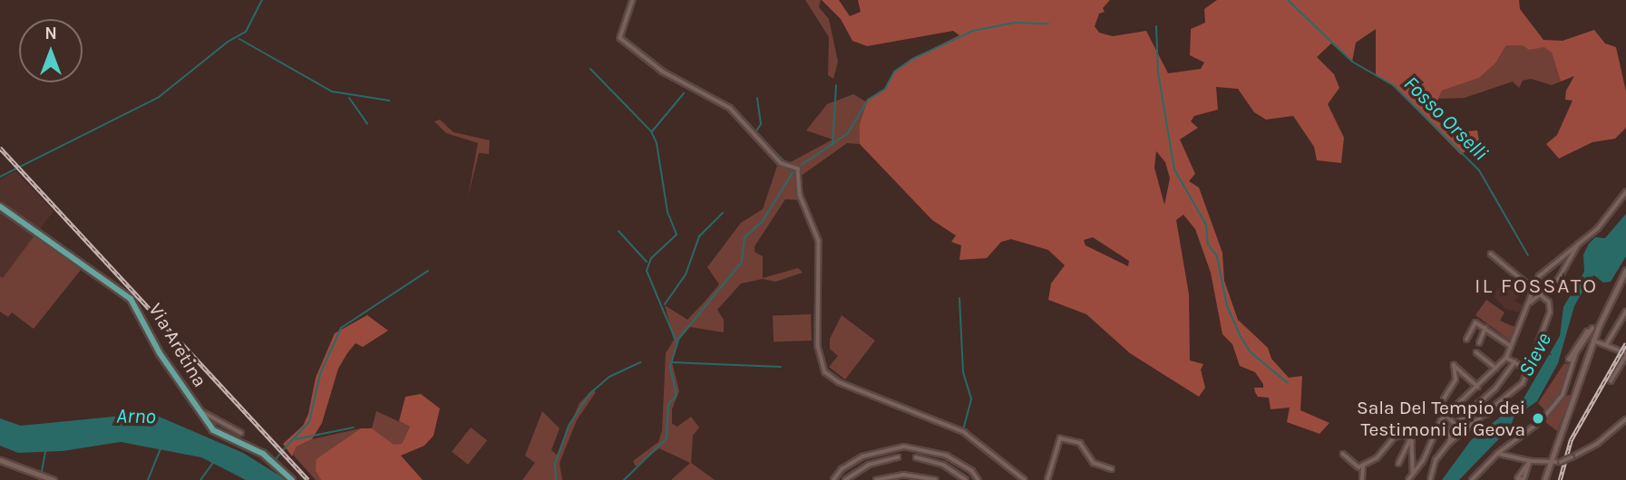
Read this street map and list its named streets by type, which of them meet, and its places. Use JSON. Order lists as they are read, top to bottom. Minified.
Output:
{"streets":{"main road":["Via Aretina"]},"districts":["IL FOSSATO"],"water":["Fosso Orselli","Sieve","Arno"],"places":["Sala Del Tempio dei Testimoni di Geova"],"north":"top"}
